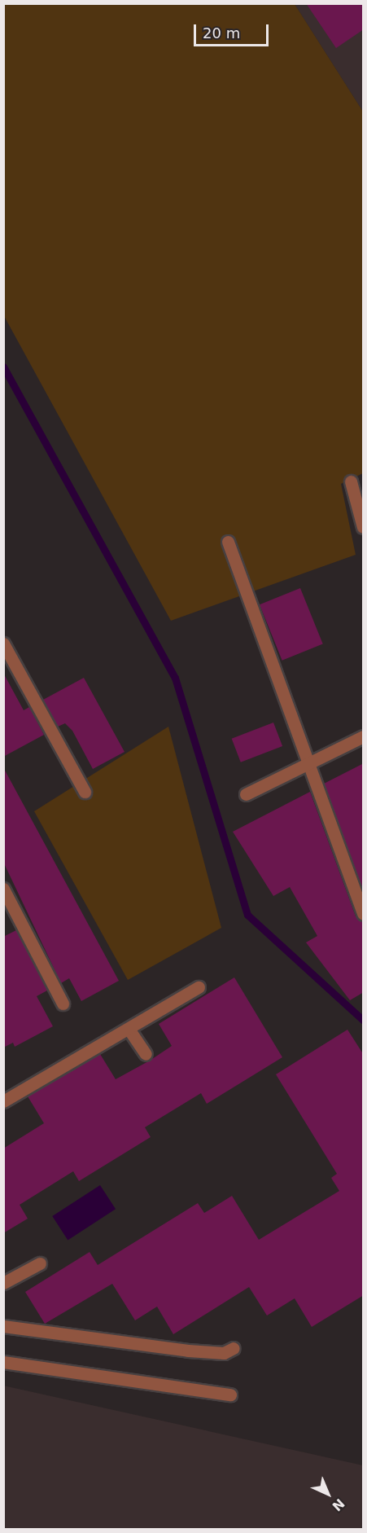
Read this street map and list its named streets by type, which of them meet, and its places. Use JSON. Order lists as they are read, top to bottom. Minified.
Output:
{"scale_bar":"20 m","north":"bottom right"}
